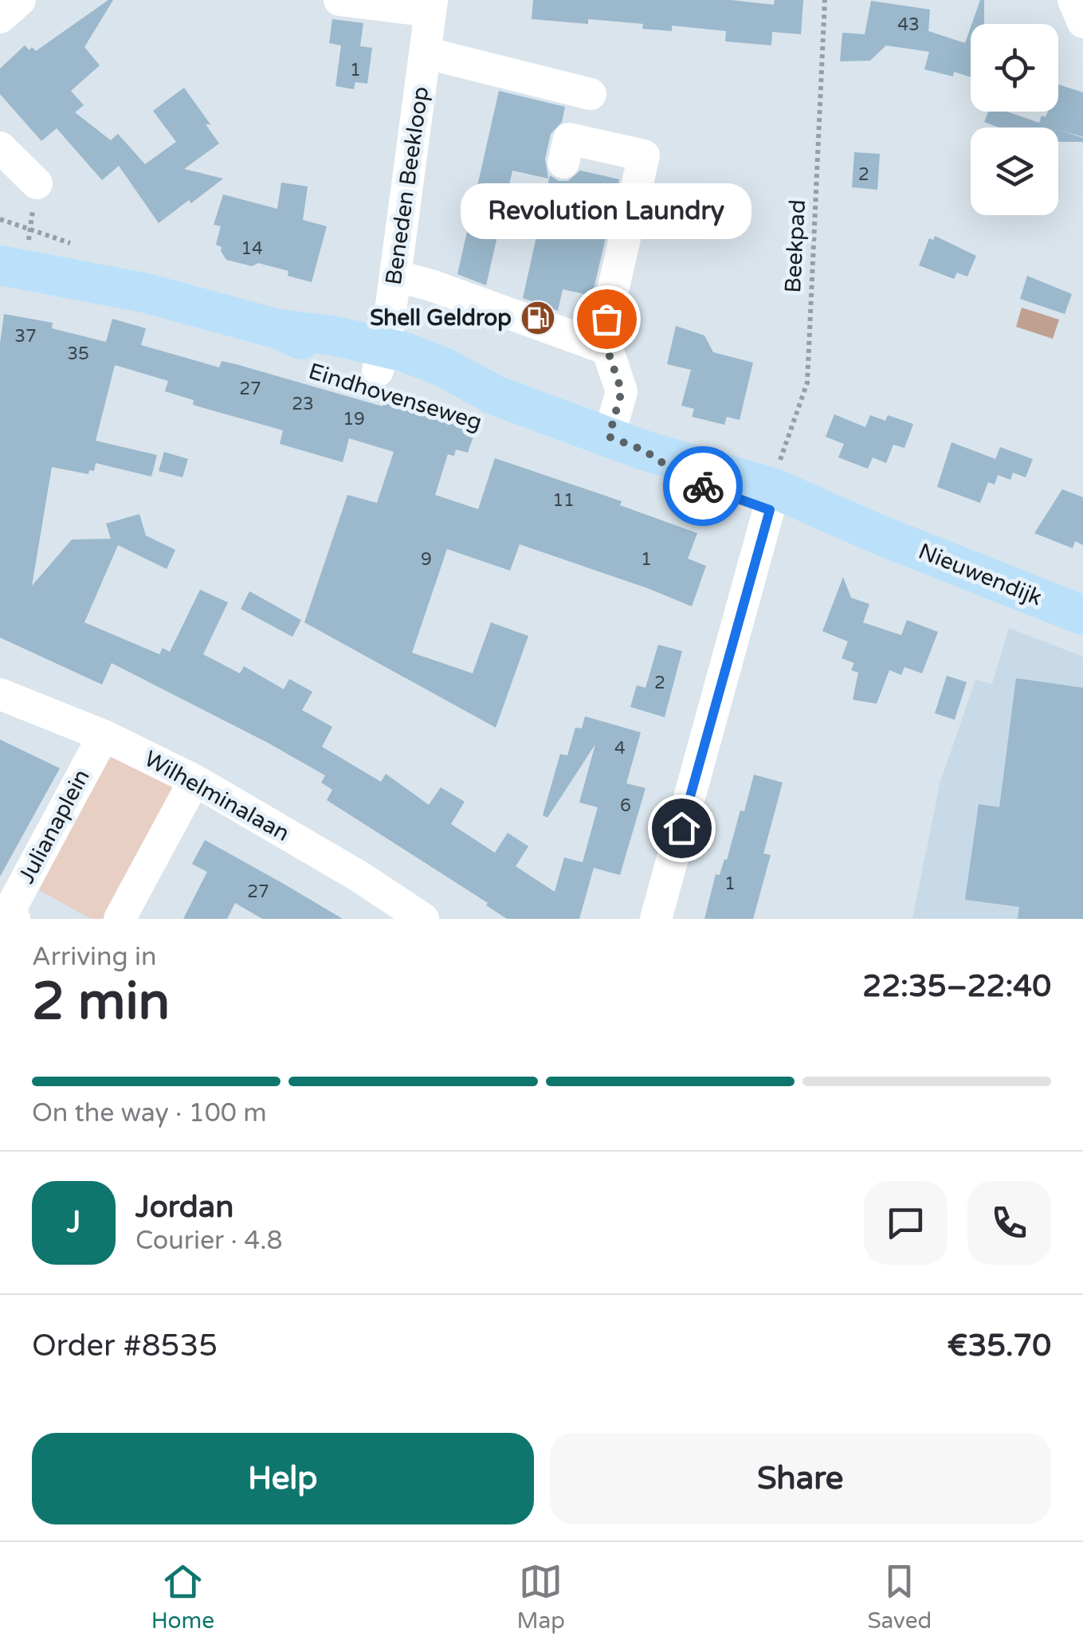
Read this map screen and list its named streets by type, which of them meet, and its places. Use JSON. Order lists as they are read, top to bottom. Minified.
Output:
{"streets":{"main road":["Eindhovenseweg","Nieuwendijk"],"street":["Beneden Beekloop","Wilhelminalaan","Julianaplein"],"path":["Beekpad"]},"crossings":[["Beneden Beekloop","Eindhovenseweg"],["Beekpad","Eindhovenseweg"],["Beekpad","Nieuwendijk"],["Eindhovenseweg","Nieuwendijk"],["Wilhelminalaan","Julianaplein"]],"places":{"fuel station":["Shell Geldrop"],"other":["Revolution Laundry"]},"house_numbers":["43","1","2","14","37","35","27","23","19","11","9","1","2","4","6","1","27"],"page":{"bubble":"Revolution Laundry","heading":["2 min","Arriving in","22:35–22:40"],"panel":["Jordan","Courier · 4.8","Order #8535","€35.70"],"bar":"On the way · 100 m","round":"J","buttons":["Help","Share"],"tabs":["Home","Map","Saved"]}}
